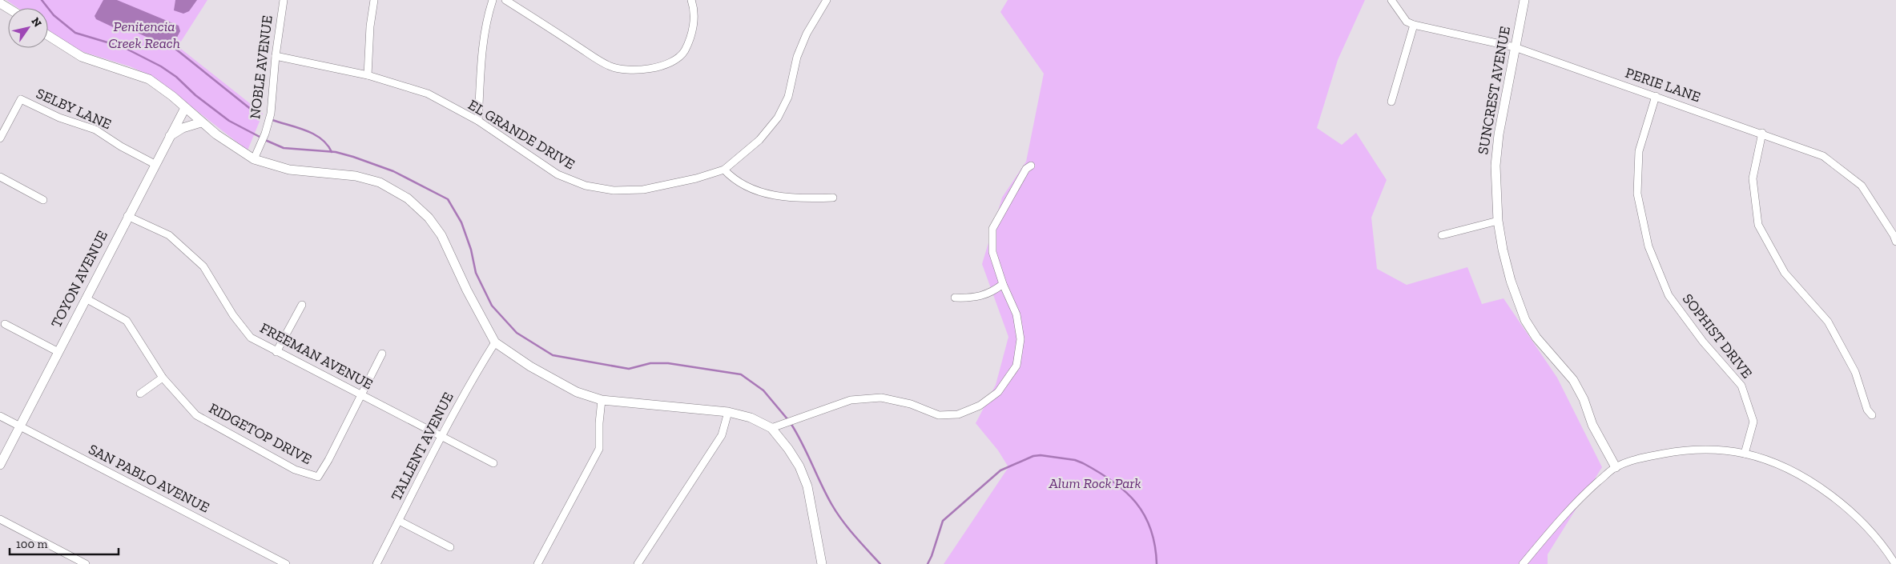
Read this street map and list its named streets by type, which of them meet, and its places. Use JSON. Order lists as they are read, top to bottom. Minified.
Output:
{"streets":{"street":["NOBLE AVENUE","PERIE LANE","SUNCREST AVENUE","SELBY LANE","EL GRANDE DRIVE","TOYON AVENUE","SOPHIST DRIVE","FREEMAN AVENUE","RIDGETOP DRIVE","TALLENT AVENUE","SAN PABLO AVENUE"]},"crossings":[["NOBLE AVENUE","EL GRANDE DRIVE"],["PERIE LANE","SUNCREST AVENUE"],["PERIE LANE","SOPHIST DRIVE"],["SELBY LANE","TOYON AVENUE"],["TOYON AVENUE","FREEMAN AVENUE"],["TOYON AVENUE","RIDGETOP DRIVE"],["TOYON AVENUE","SAN PABLO AVENUE"],["FREEMAN AVENUE","RIDGETOP DRIVE"],["FREEMAN AVENUE","TALLENT AVENUE"]],"parks":["Penitencia Creek Reach","Alum Rock Park"],"scale_bar":"100 m","north":"top right"}
